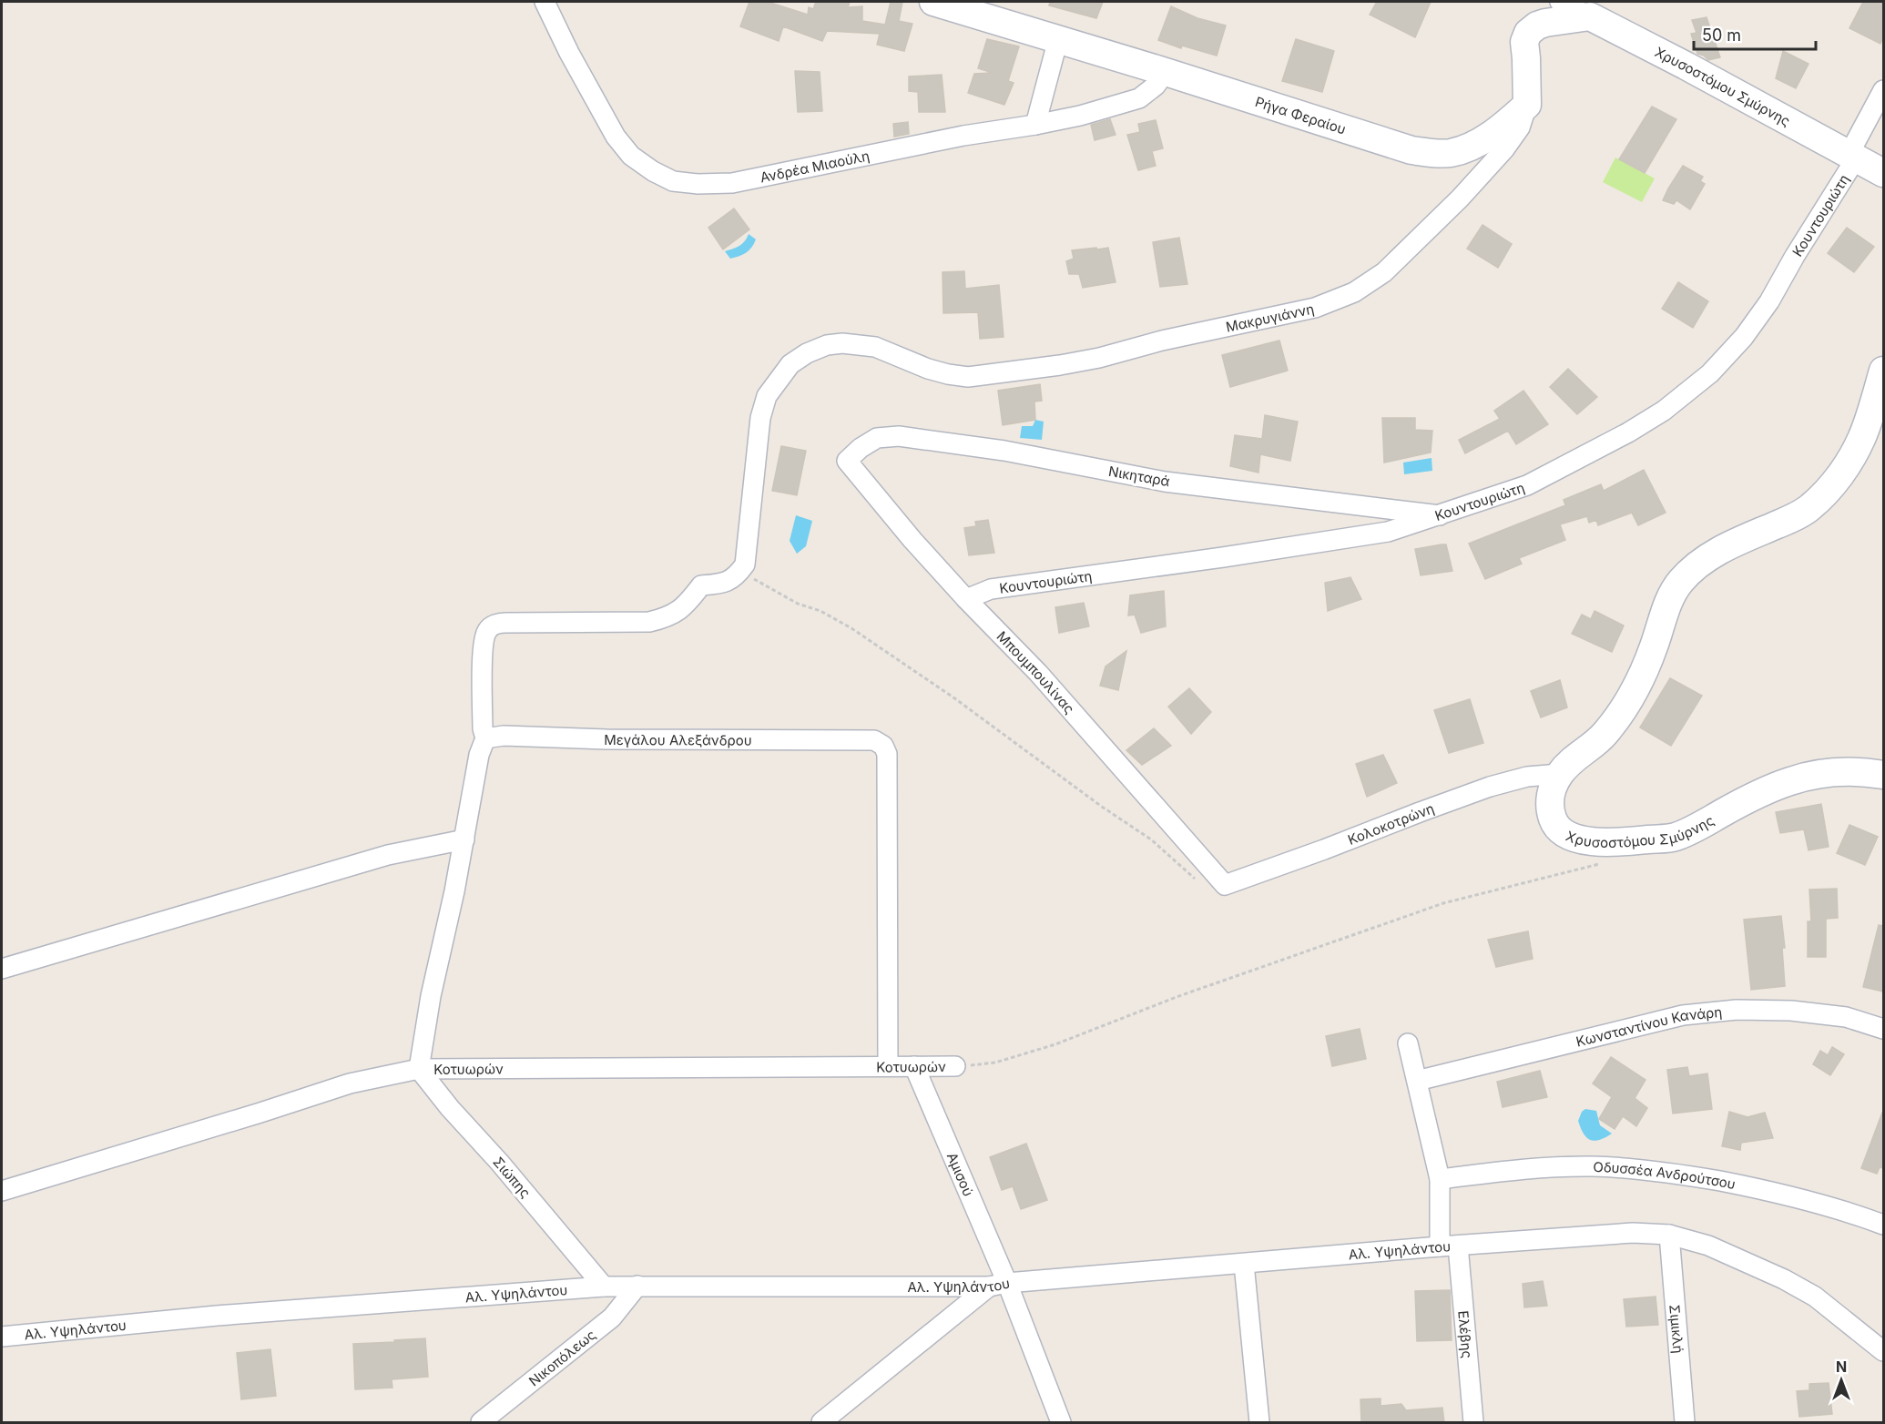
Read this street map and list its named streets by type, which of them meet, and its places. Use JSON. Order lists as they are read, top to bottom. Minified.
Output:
{"streets":{"street":["Χρυσοστόμου Σμύρνης","Ρήγα Φεραίου","Ανδρέα Μιαούλη","Κουντουριώτη","Μακρυγιάννη","Νικηταρά","Μπουμπουλίνας","Μεγάλου Αλεξάνδρου","Κολοκοτρώνη","Κωνσταντίνου Κανάρη","Κοτυωρών","Αμισού","Οδυσσέα Ανδρούτσου","Σιώπης","Αλ. Υψηλάντου","Σιμικλή","Ελέβης","Νικοπόλεως"]},"crossings":[["Χρυσοστόμου Σμύρνης","Κουντουριώτη"],["Χρυσοστόμου Σμύρνης","Κολοκοτρώνη"],["Ρήγα Φεραίου","Ανδρέα Μιαούλη"],["Ρήγα Φεραίου","Μακρυγιάννη"],["Κουντουριώτη","Νικηταρά"],["Κουντουριώτη","Μπουμπουλίνας"],["Νικηταρά","Μπουμπουλίνας"],["Μπουμπουλίνας","Κολοκοτρώνη"],["Μεγάλου Αλεξάνδρου","Κοτυωρών"],["Κωνσταντίνου Κανάρη","Ελέβης"],["Κοτυωρών","Αμισού"],["Κοτυωρών","Σιώπης"],["Αμισού","Αλ. Υψηλάντου"],["Οδυσσέα Ανδρούτσου","Ελέβης"],["Σιώπης","Αλ. Υψηλάντου"],["Αλ. Υψηλάντου","Σιμικλή"],["Αλ. Υψηλάντου","Ελέβης"],["Αλ. Υψηλάντου","Νικοπόλεως"]],"scale_bar":"50 m","north":"top"}
